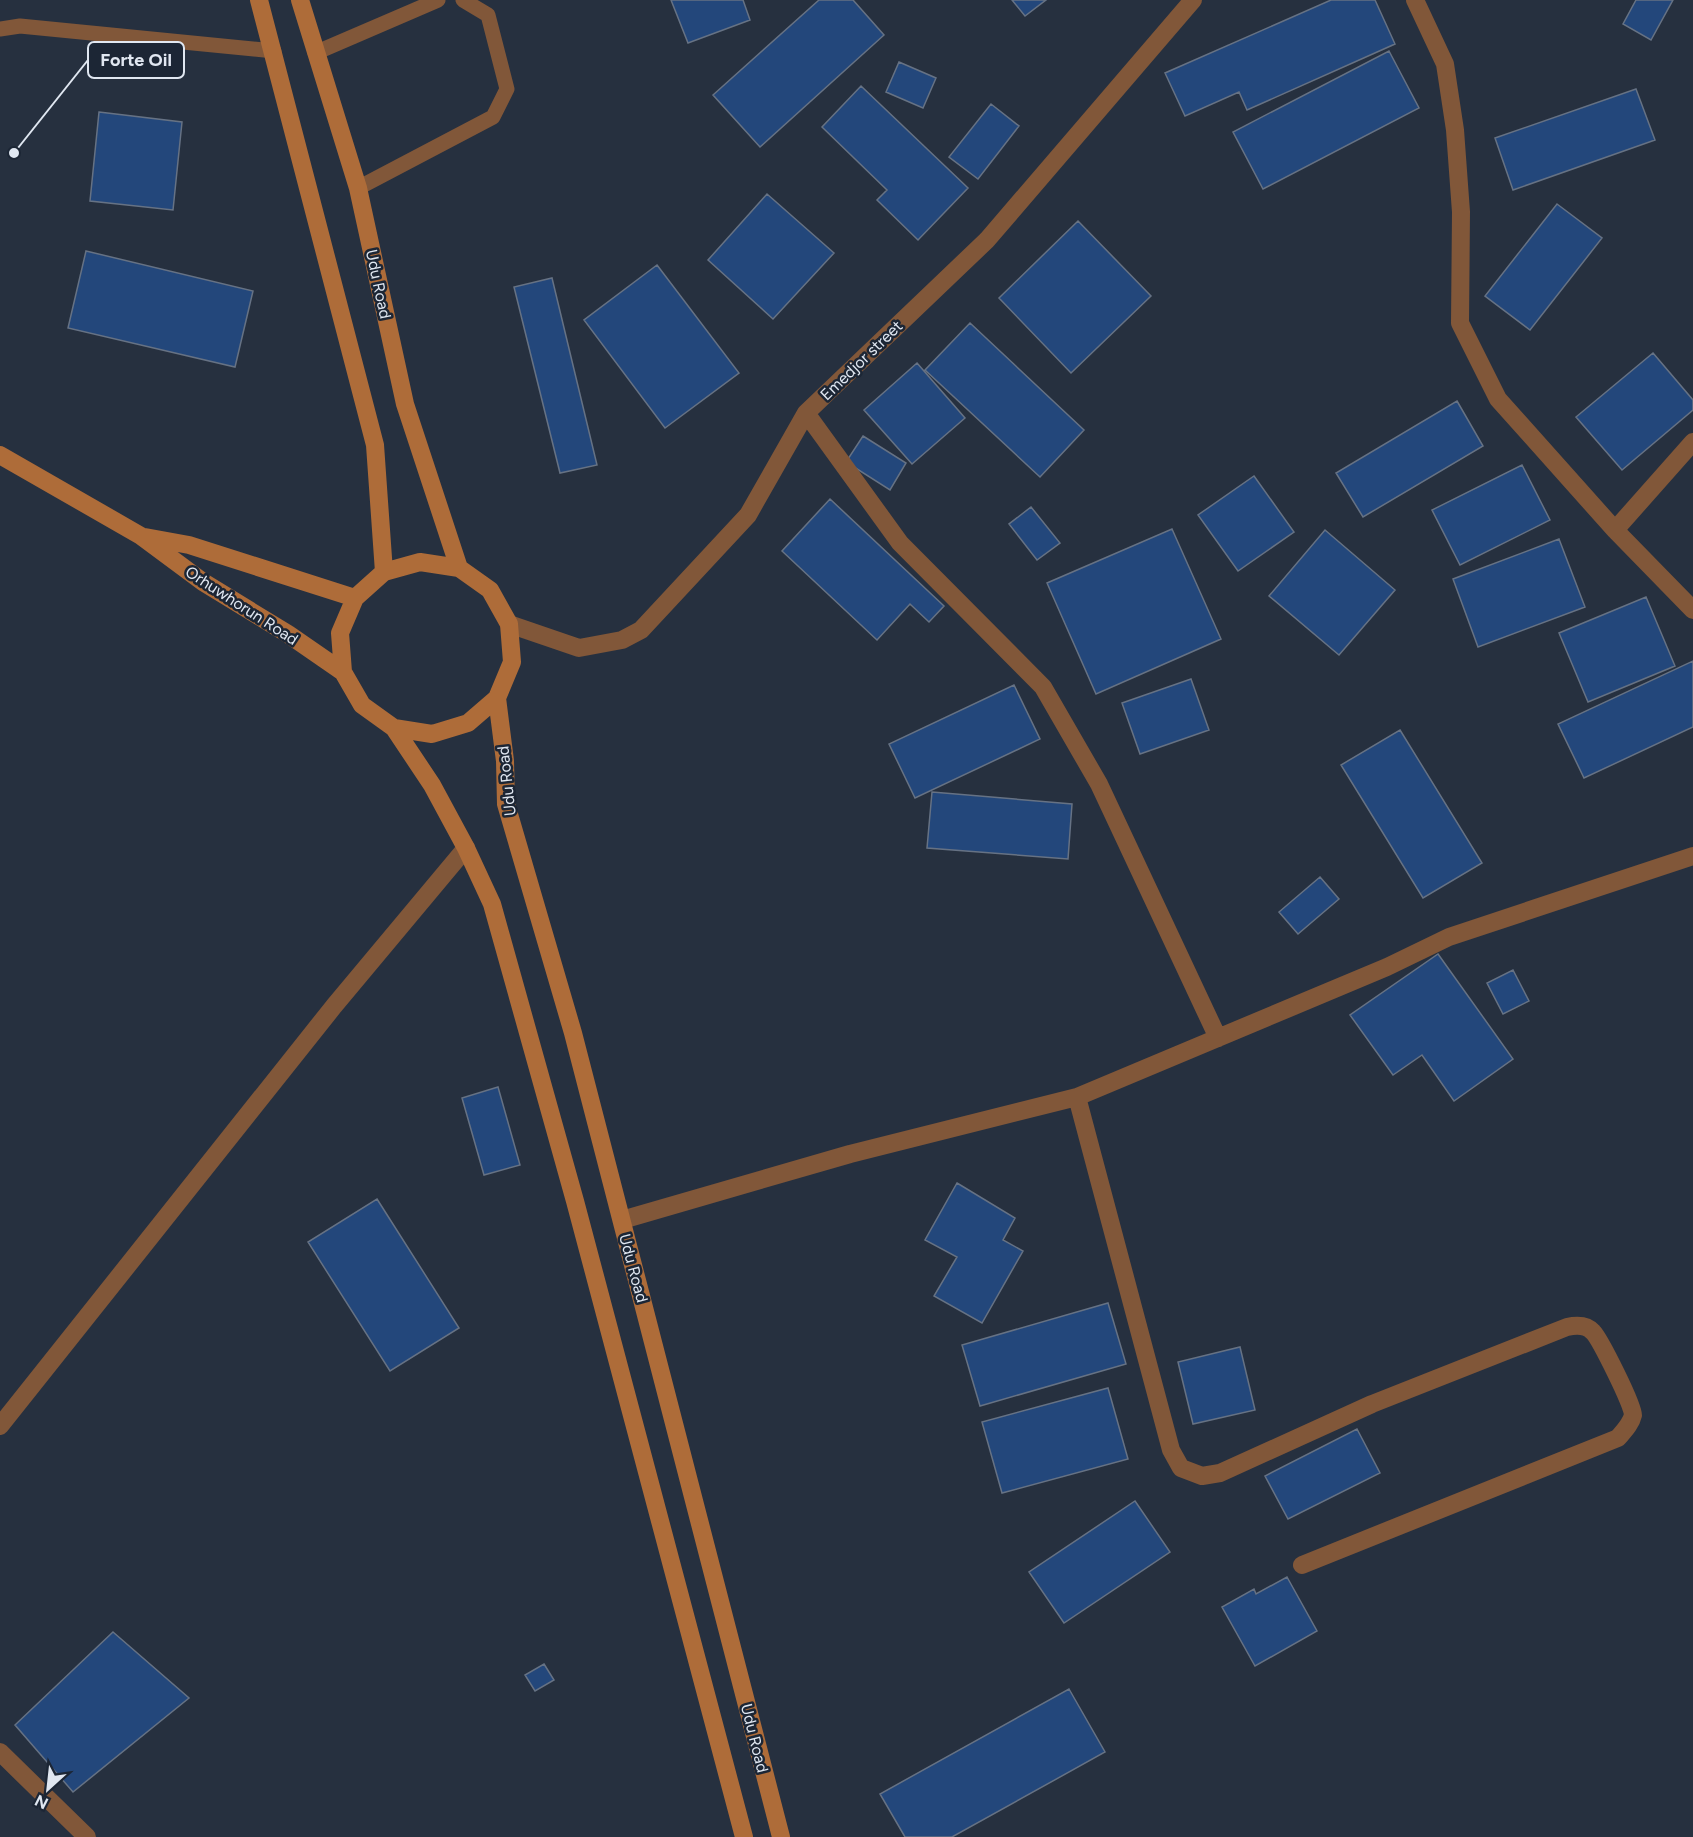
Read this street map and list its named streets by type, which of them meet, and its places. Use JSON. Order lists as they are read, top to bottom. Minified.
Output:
{"streets":{"main road":["Udu Road","Orhuwhorun Road"],"street":["Emedjor street"]},"crossings":[["Udu Road","Emedjor street"],["Udu Road","Orhuwhorun Road"],["Emedjor street","Orhuwhorun Road"]],"places":["Forte Oil"],"north":"bottom left"}
